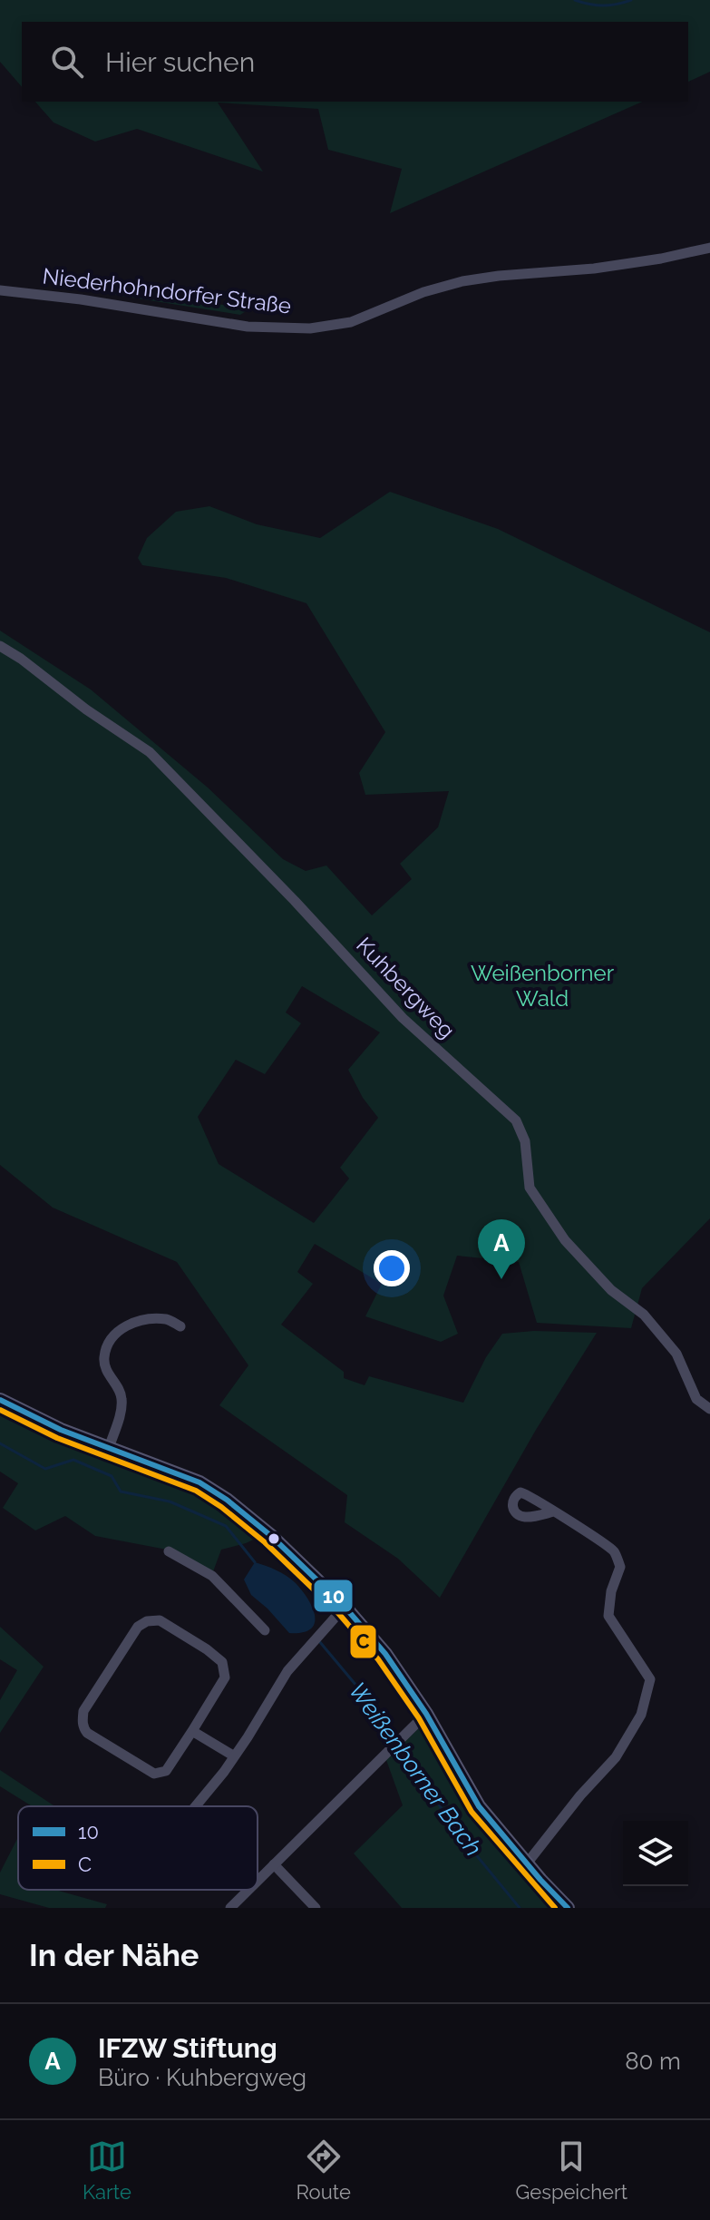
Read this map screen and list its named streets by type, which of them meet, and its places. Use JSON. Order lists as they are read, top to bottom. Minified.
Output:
{"streets":{"street":["Niederhohndorfer Straße","Kuhbergweg"]},"water":["Weißenborner Bach"],"parks":["Weißenborner Wald"],"lines":["transit line 10","transit line C"],"legend":["10","C"],"page":{"search":"Hier suchen","pins":"A","heading":"In der Nähe","list":[{"mark":"A","name":"IFZW Stiftung","note":"Büro · Kuhbergweg","value":"80 m"}],"nav":["Karte","Route","Gespeichert"]}}
